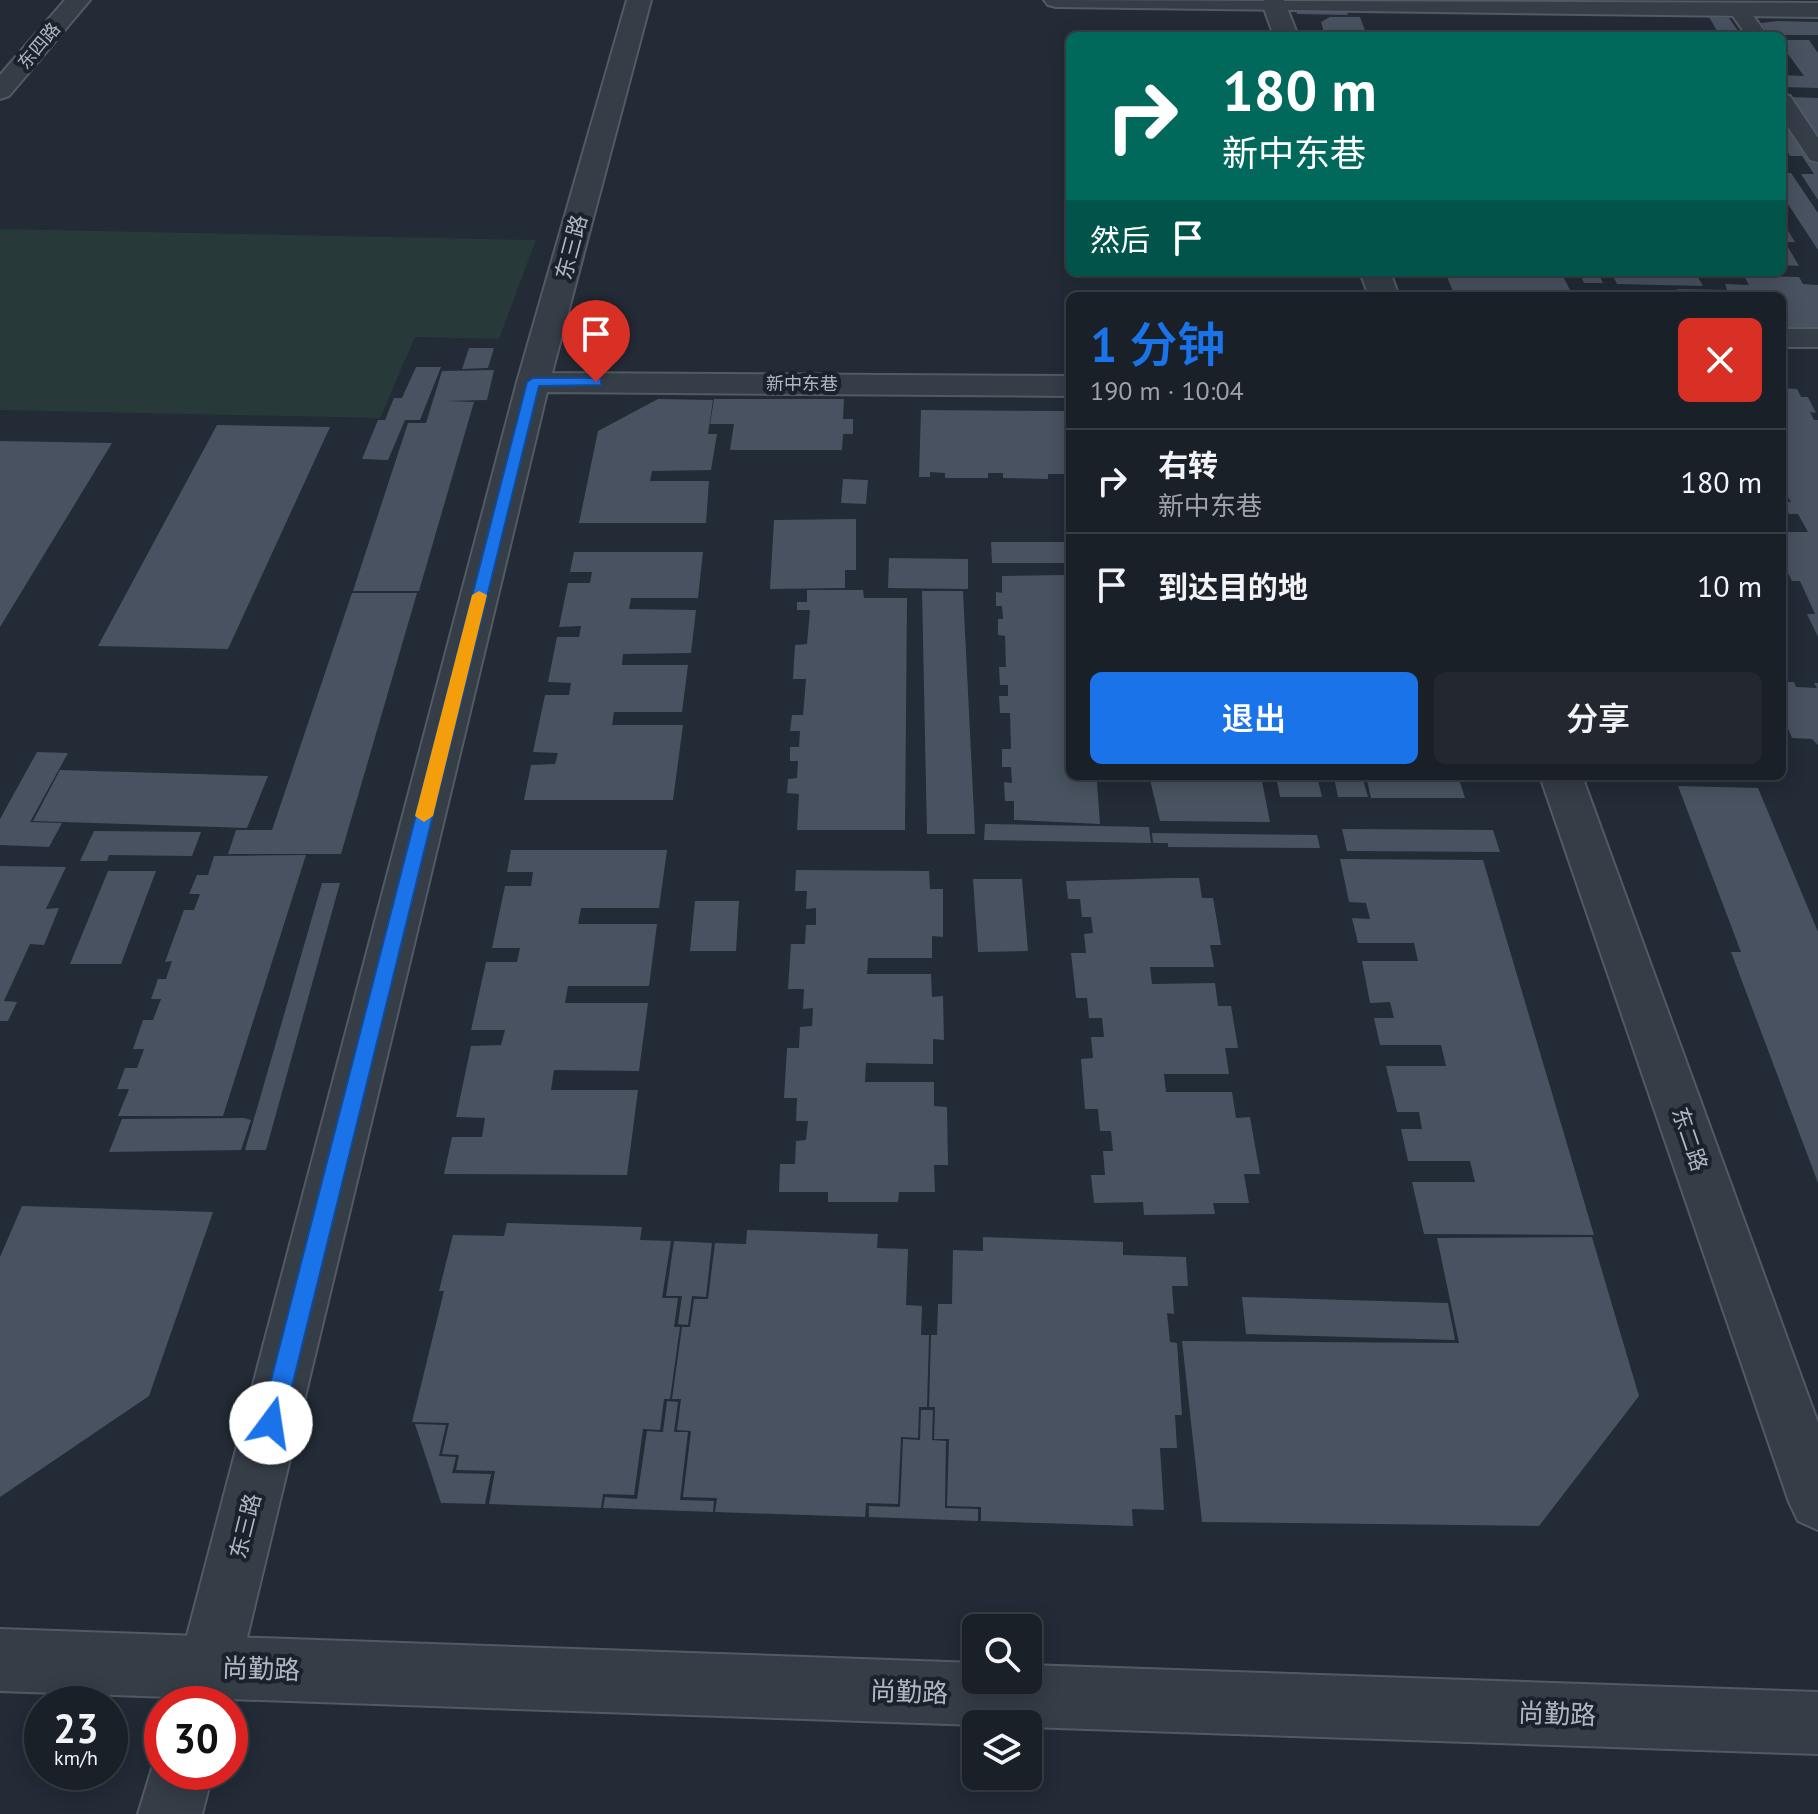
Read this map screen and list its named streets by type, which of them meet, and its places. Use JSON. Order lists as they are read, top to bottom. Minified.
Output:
{"streets":{"street":["东四路","东三路","新中东巷","东二路","尚勤路"]},"crossings":[["东三路","新中东巷"],["东三路","尚勤路"]],"page":{"turn":["180 m","新中东巷"],"then":"然后","heading":["1 分钟","190 m · 10:04"],"list":[{"name":"右转","note":"新中东巷","value":"180 m"},{"name":"到达目的地","value":"10 m"}],"buttons":["退出","分享"],"speed":"23 km/h","limit":"30"}}
